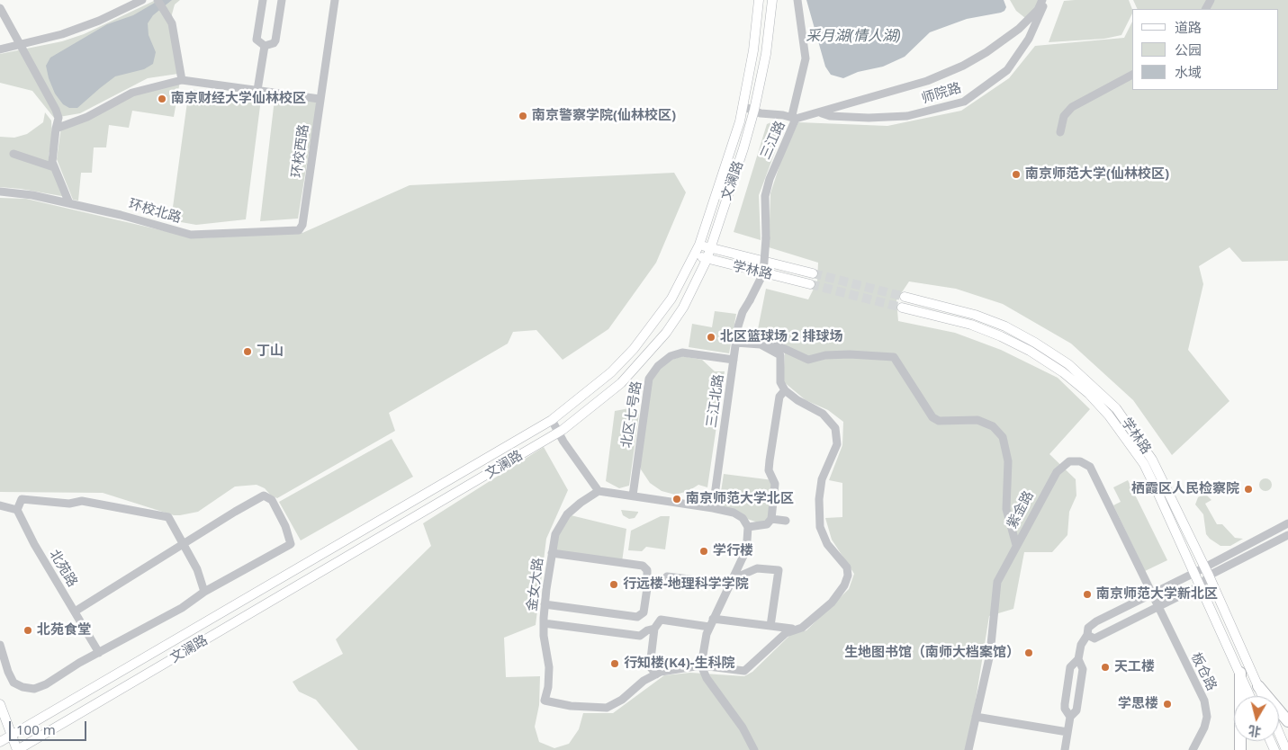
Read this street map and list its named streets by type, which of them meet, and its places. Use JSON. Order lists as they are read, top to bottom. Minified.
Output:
{"streets":{"main road":["文澜路","学林路"],"street":["师院路","三江路","环校西路","环校北路","三江北路","北区七号路","紫金路","北苑路","金女大路","板仓路"]},"crossings":[["师院路","三江路"],["师院路","文澜路"],["三江路","学林路"],["三江路","三江北路"],["环校西路","环校北路"],["文澜路","学林路"],["学林路","三江北路"],["三江北路","北区七号路"],["紫金路","板仓路"]],"water":["采月湖(情人湖)"],"places":["南京财经大学仙林校区","南京警察学院(仙林校区)","南京师范大学(仙林校区)","北区篮球场 2 排球场","丁山","栖霞区人民检察院","南京师范大学北区","学行楼","行远楼-地理科学学院","南京师范大学新北区","北苑食堂","生地图书馆（南师大档案馆）","行知楼(K4)-生科院","天工楼","学思楼"],"legend":["道路","公园","水域"],"scale_bar":"100 m","north":"bottom"}
